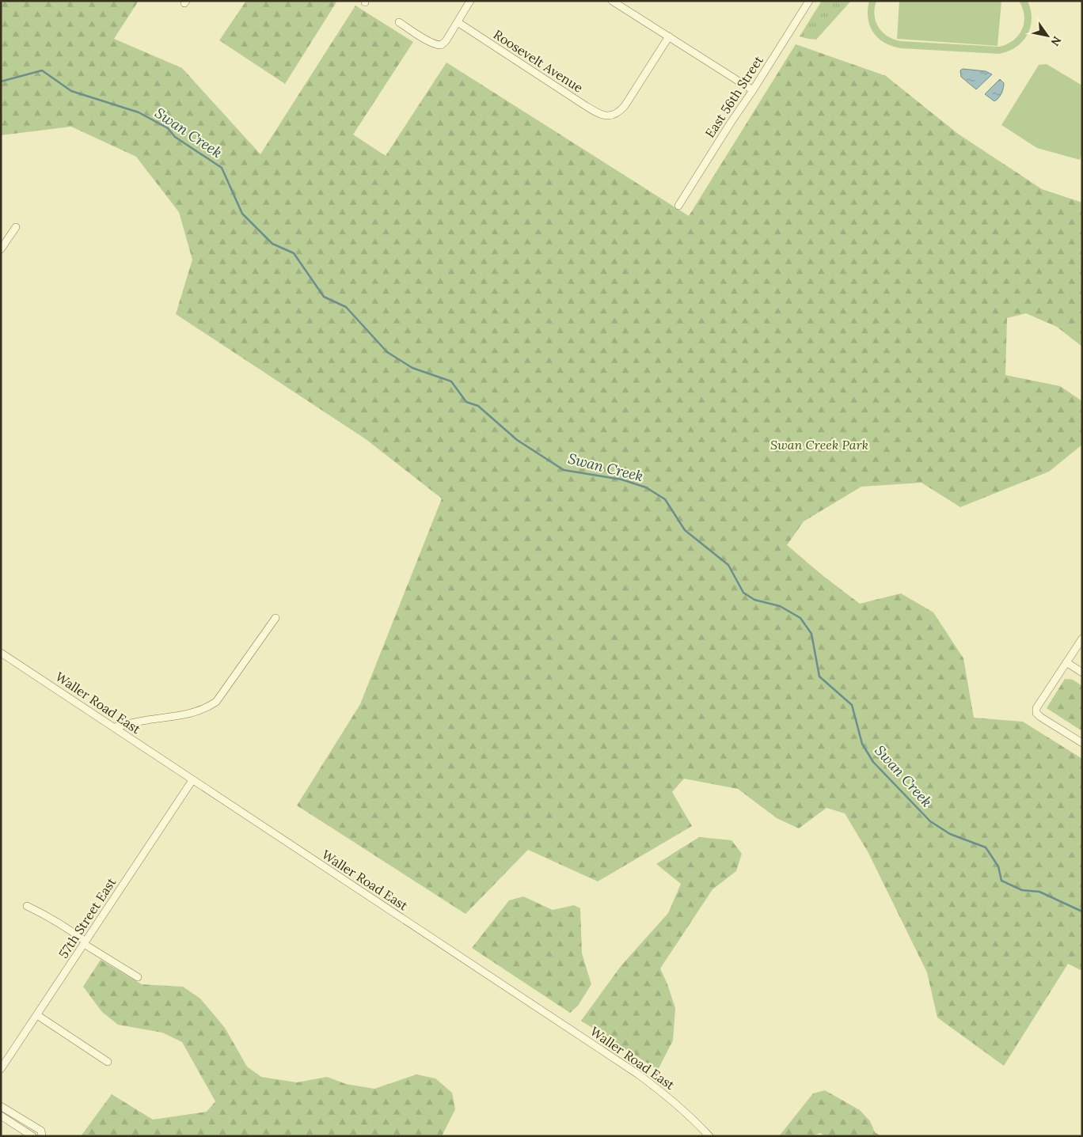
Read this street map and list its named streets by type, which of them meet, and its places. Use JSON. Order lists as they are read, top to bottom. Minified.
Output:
{"streets":{"street":["Roosevelt Avenue","East 56th Street","Waller Road East","57th Street East"]},"crossings":[["Waller Road East","57th Street East"]],"water":["Swan Creek"],"parks":["Swan Creek Park"],"north":"bottom right"}
